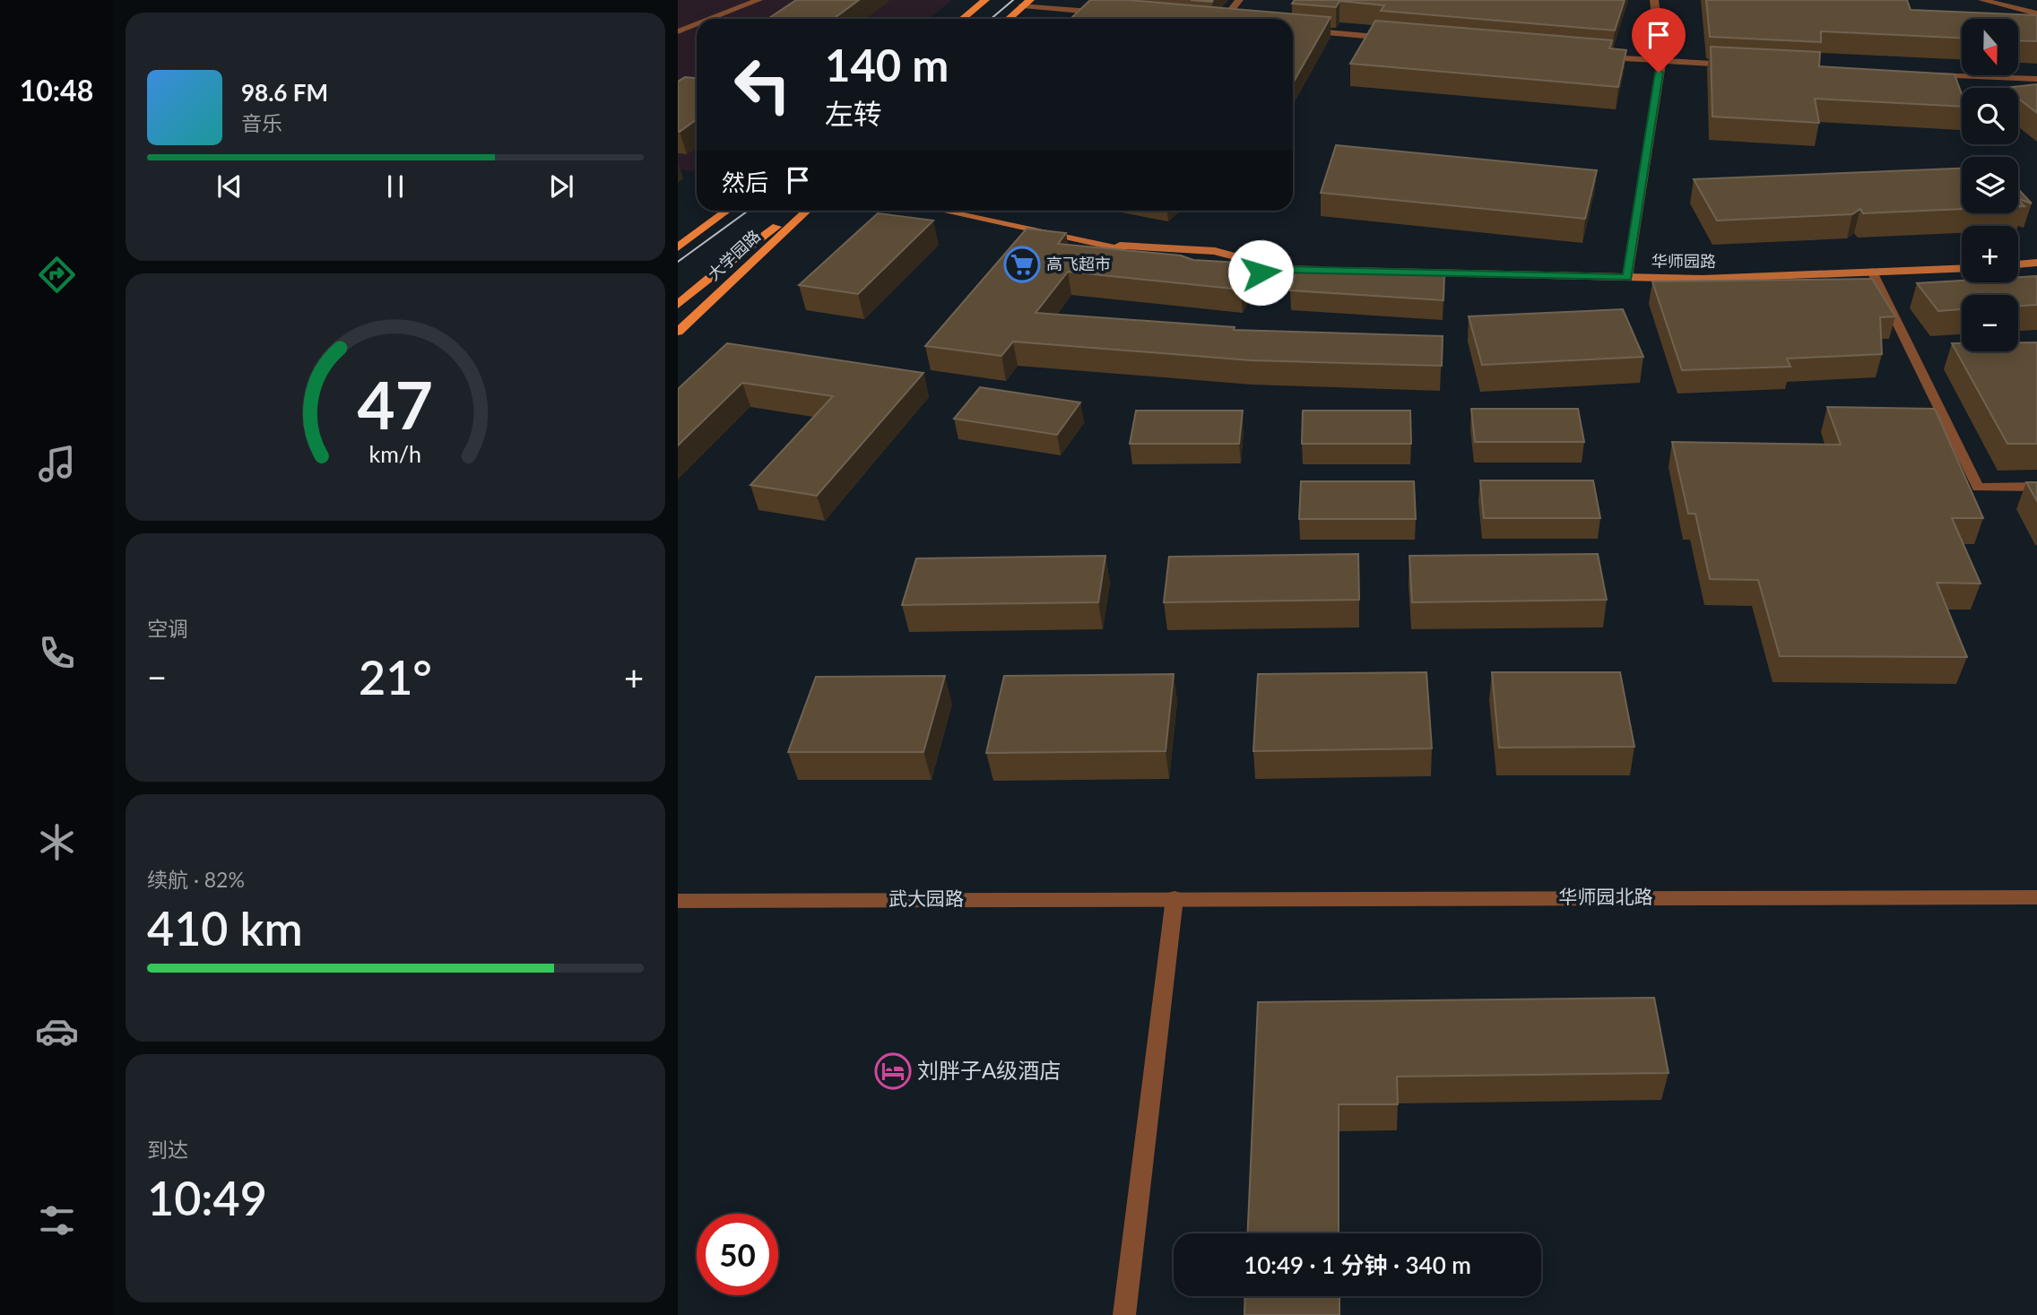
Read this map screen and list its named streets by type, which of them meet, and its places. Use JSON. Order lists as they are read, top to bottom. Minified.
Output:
{"streets":{"main road":["大学园路","华师园路"],"street":["华师园北路","武大园路"]},"crossings":[["华师园北路","武大园路"]],"places":{"supermarket":["高飞超市"],"hotel":["刘胖子A级酒店"]},"north":"bottom","page":{"tabs":"10:48","map_buttons":["+","−"],"turn":["140 m","左转"],"song":["98.6 FM","音乐"],"then":"然后","tile":["空调",["续航 · 82%","410 km"],["到达","10:49"]],"heat":["−","21°","+"],"limit":"50","trip":"10:49 · 1 分钟 · 340 m","gauge":["47","km/h"]}}
